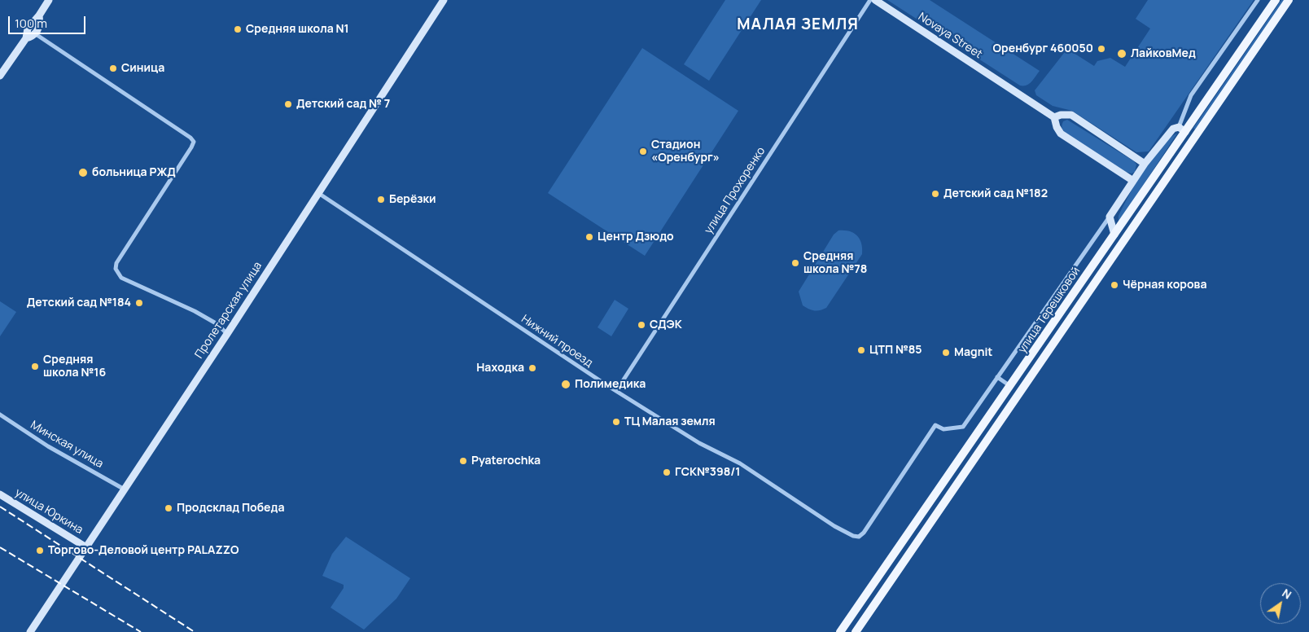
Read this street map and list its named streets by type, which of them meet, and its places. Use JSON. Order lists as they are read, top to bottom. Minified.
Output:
{"streets":{"main road":["Novaya Street","Пролетарская улица","улица Терешковой","улица Юркина"],"street":["улица Прохоренко","Нижний проезд","Минская улица"]},"crossings":[["улица Прохоренко","Нижний проезд"],["Пролетарская улица","Нижний проезд"],["Пролетарская улица","Минская улица"],["Пролетарская улица","улица Юркина"]],"districts":["МАЛАЯ ЗЕМЛЯ"],"places":["Средняя школа N1","Оренбург 460050","ЛайковМед","Синица","Детский сад № 7","Стадион «Оренбург»","больница РЖД","Детский сад №182","Берёзки","Центр Дзюдо","Средняя школа №78","Чёрная корова","Детский сад №184","СДЭК","ЦТП №85","Magnit","Средняя школа №16","Находка","Полимедика","ТЦ Малая земля","Pyaterochka","ГСК№398/1","Продсклад Победа","Торгово-Деловой центр PALAZZO"],"scale_bar":"100 m","north":"top right"}
